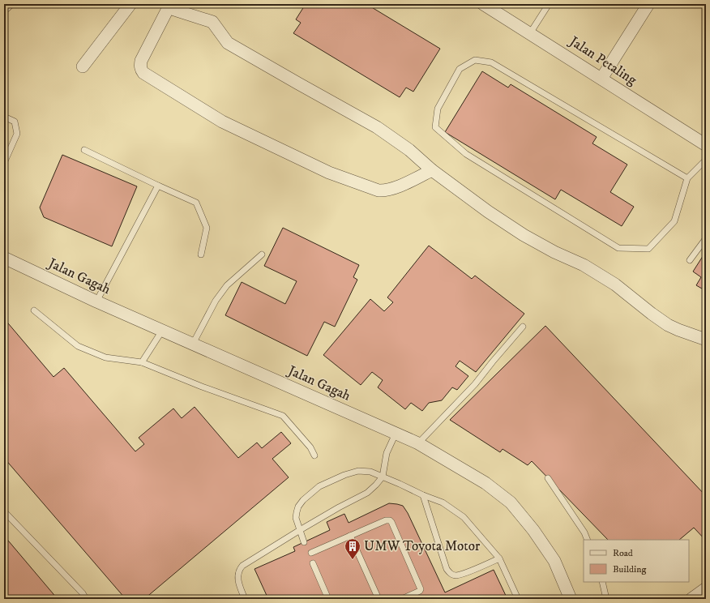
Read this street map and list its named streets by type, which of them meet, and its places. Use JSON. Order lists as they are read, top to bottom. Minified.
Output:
{"streets":{"street":["Jalan Petaling","Jalan Gagah"]},"places":{"building":["UMW Toyota Motor"]},"legend":["Road","Building"]}
